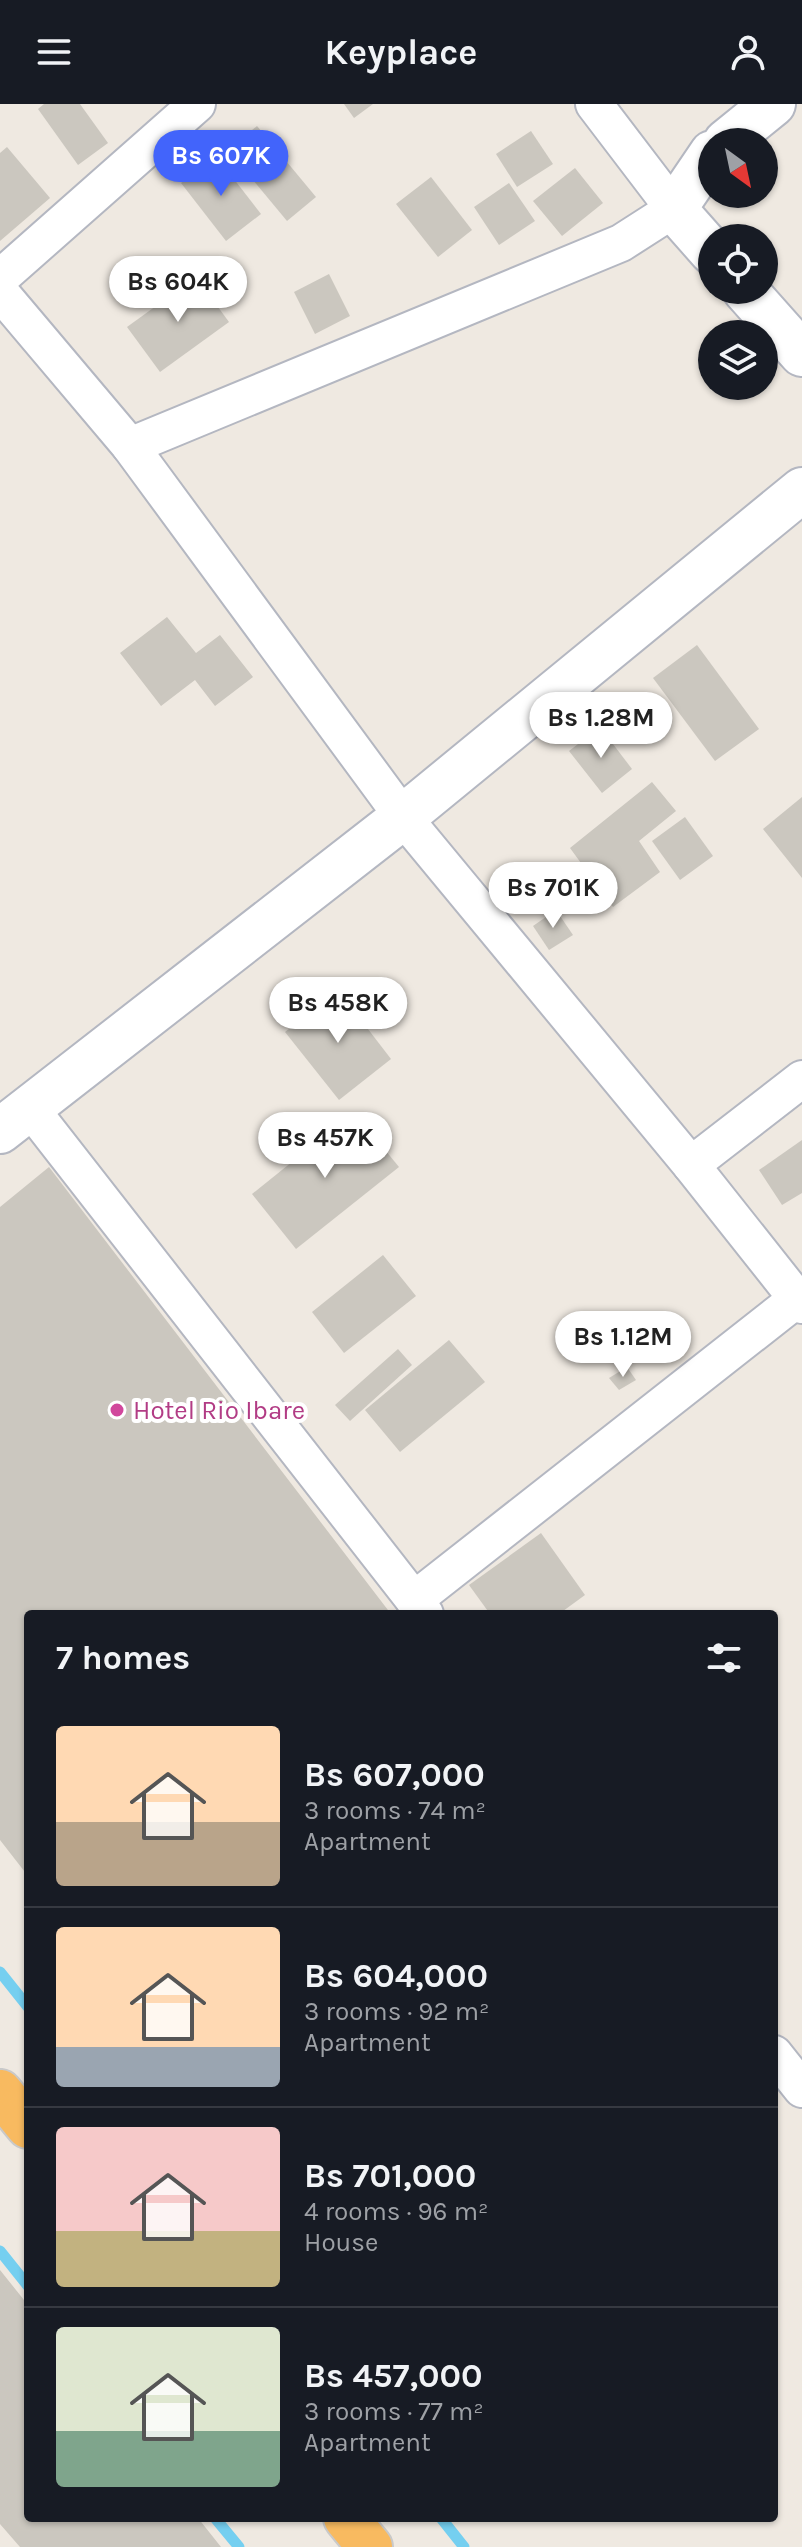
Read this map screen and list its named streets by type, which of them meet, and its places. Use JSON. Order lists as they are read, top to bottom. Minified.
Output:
{"places":["Hotel Rio Ibare"],"north":"bottom right","page":{"header":"Keyplace","price":["Bs 607K","Bs 604K","Bs 1.28M","Bs 701K","Bs 458K","Bs 457K","Bs 1.12M"],"heading":"7 homes","list":[{"name":"Bs 607,000","note":"3 rooms · 74 m² · Apartment"},{"name":"Bs 604,000","note":"3 rooms · 92 m² · Apartment"},{"name":"Bs 701,000","note":"4 rooms · 96 m² · House"},{"name":"Bs 457,000","note":"3 rooms · 77 m² · Apartment"}]}}
